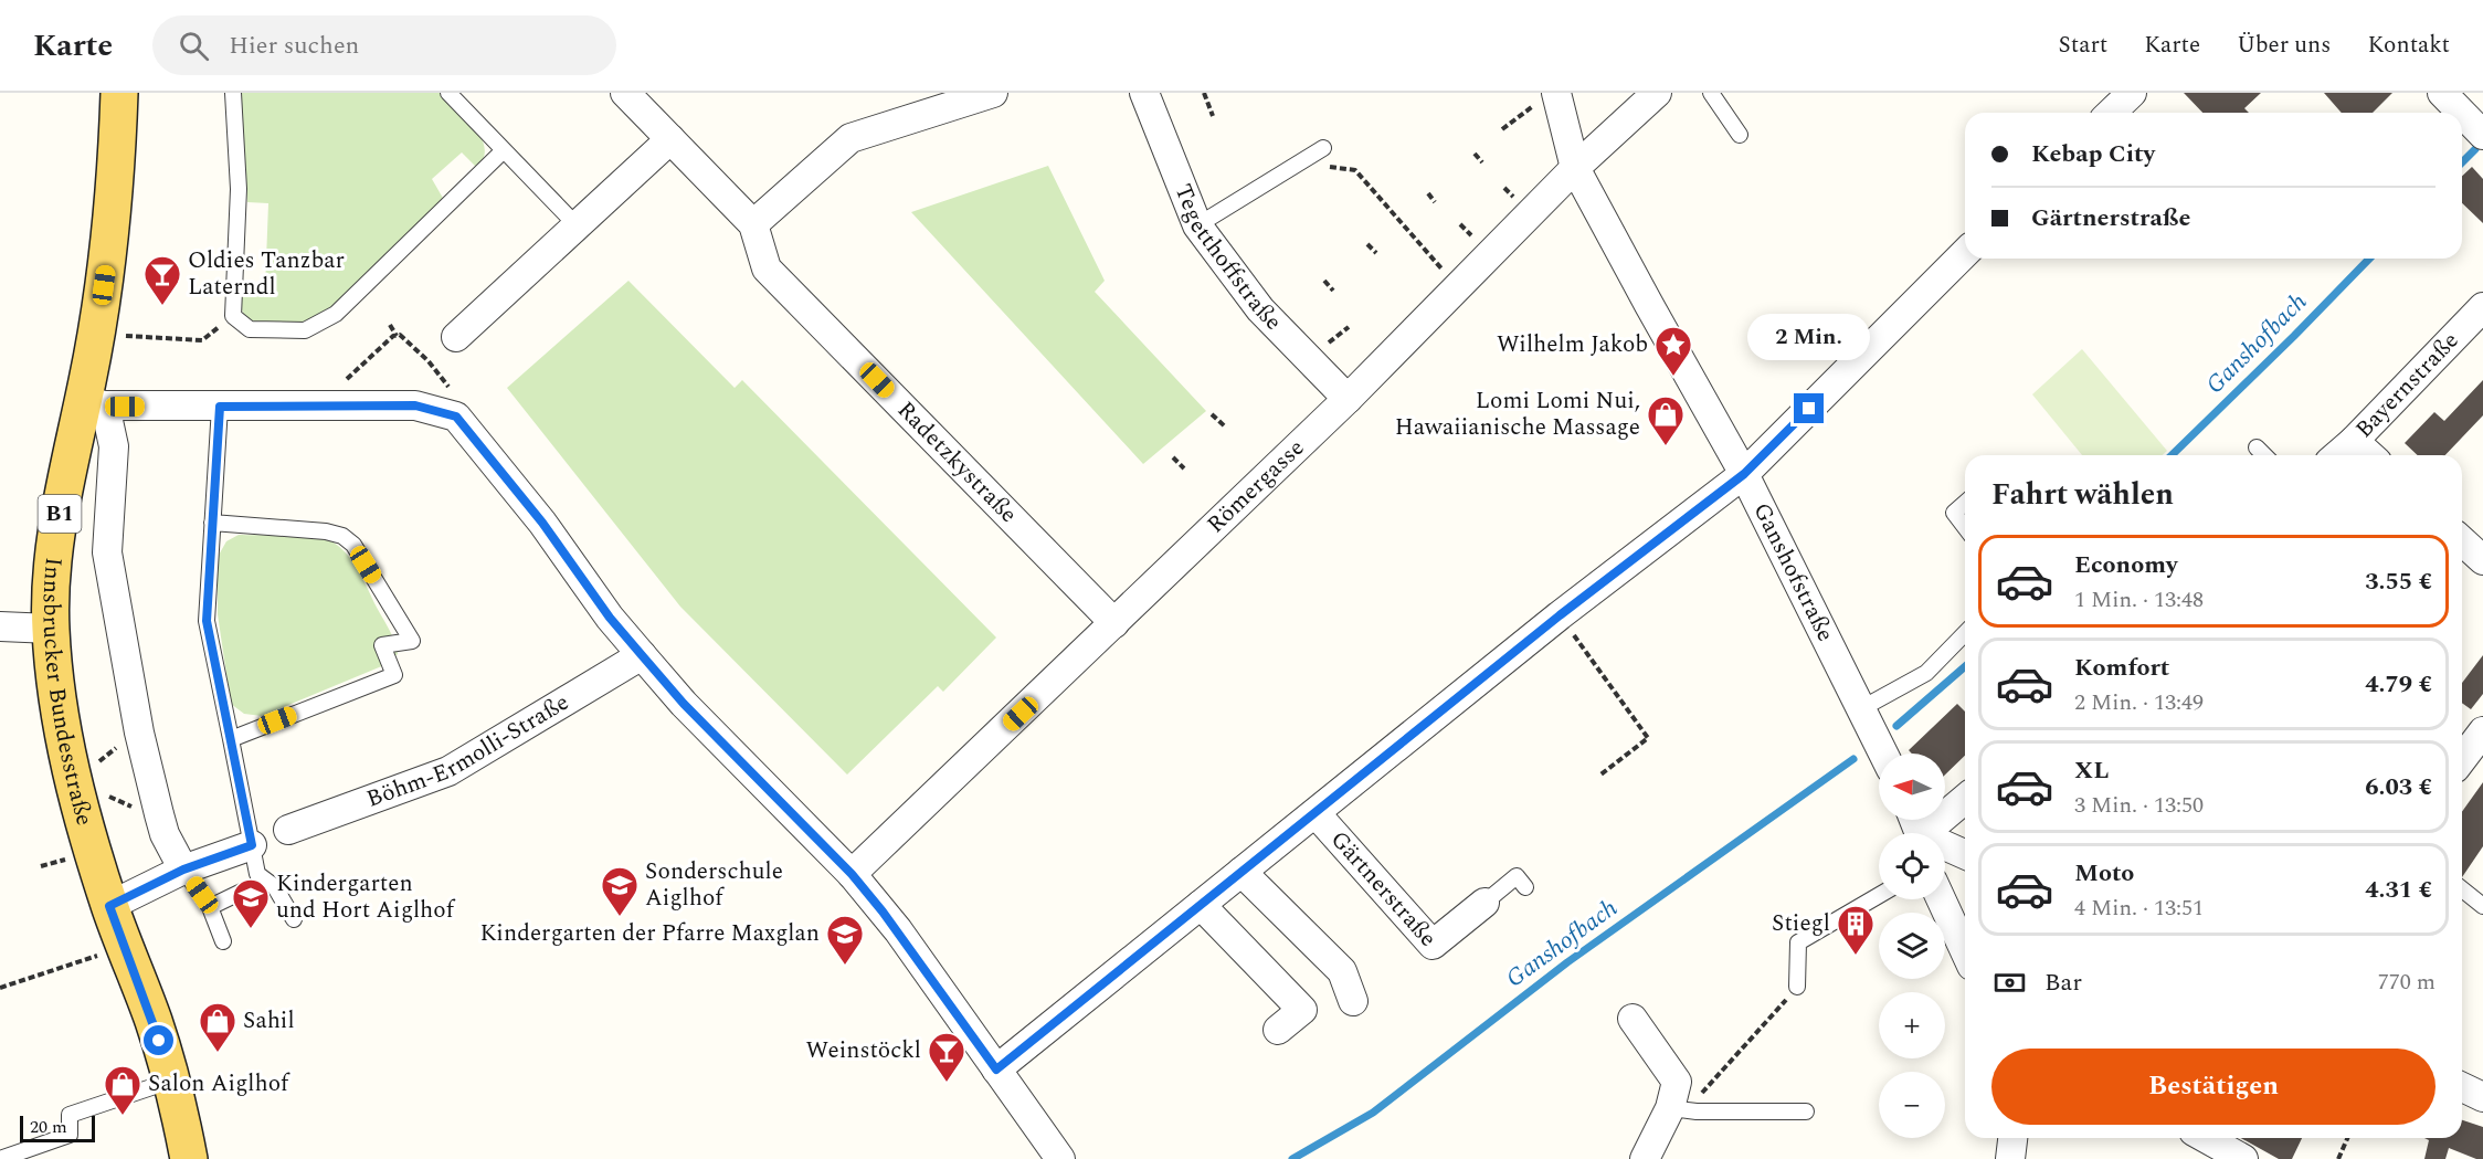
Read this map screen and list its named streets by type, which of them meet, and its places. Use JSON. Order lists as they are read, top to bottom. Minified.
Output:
{"streets":{"main road":["B1","Innsbrucker Bundesstraße"],"street":["Tegetthoffstraße","Bayernstraße","Radetzkystraße","Römergasse","Ganshofstraße","Böhm-Ermolli-Straße","Gärtnerstraße"]},"crossings":[["Tegetthoffstraße","Römergasse"],["Radetzkystraße","Römergasse"],["Römergasse","Ganshofstraße"],["Ganshofstraße","Gärtnerstraße"]],"water":["Ganshofbach"],"places":{"bar":["Oldies Tanzbar Laterndl","Weinstöckl"],"place":["Wilhelm Jakob"],"shop":["Lomi Lomi Nui, Hawaiianische Massage","Sahil","Salon Aiglhof"],"school or university":["Sonderschule Aiglhof","Kindergarten und Hort Aiglhof","Kindergarten der Pfarre Maxglan"],"building":["Stiegl"]},"scale_bar":"20 m","north":"left","page":{"header":"Karte","search":"Hier suchen","nav":["Start","Karte","Über uns","Kontakt"],"banner":["Kebap City","Gärtnerstraße"],"bubble":"2 Min.","heading":"Fahrt wählen","list":[{"name":"Economy","note":"1 Min. · 13:48","value":"3.55 €"},{"name":"Komfort","note":"2 Min. · 13:49","value":"4.79 €"},{"name":"XL","note":"3 Min. · 13:50","value":"6.03 €"},{"name":"Moto","note":"4 Min. · 13:51","value":"4.31 €"}],"map_buttons":["+","−"],"pay":["Bar","770 m"],"buttons":"Bestätigen","scale":"20 m"}}
